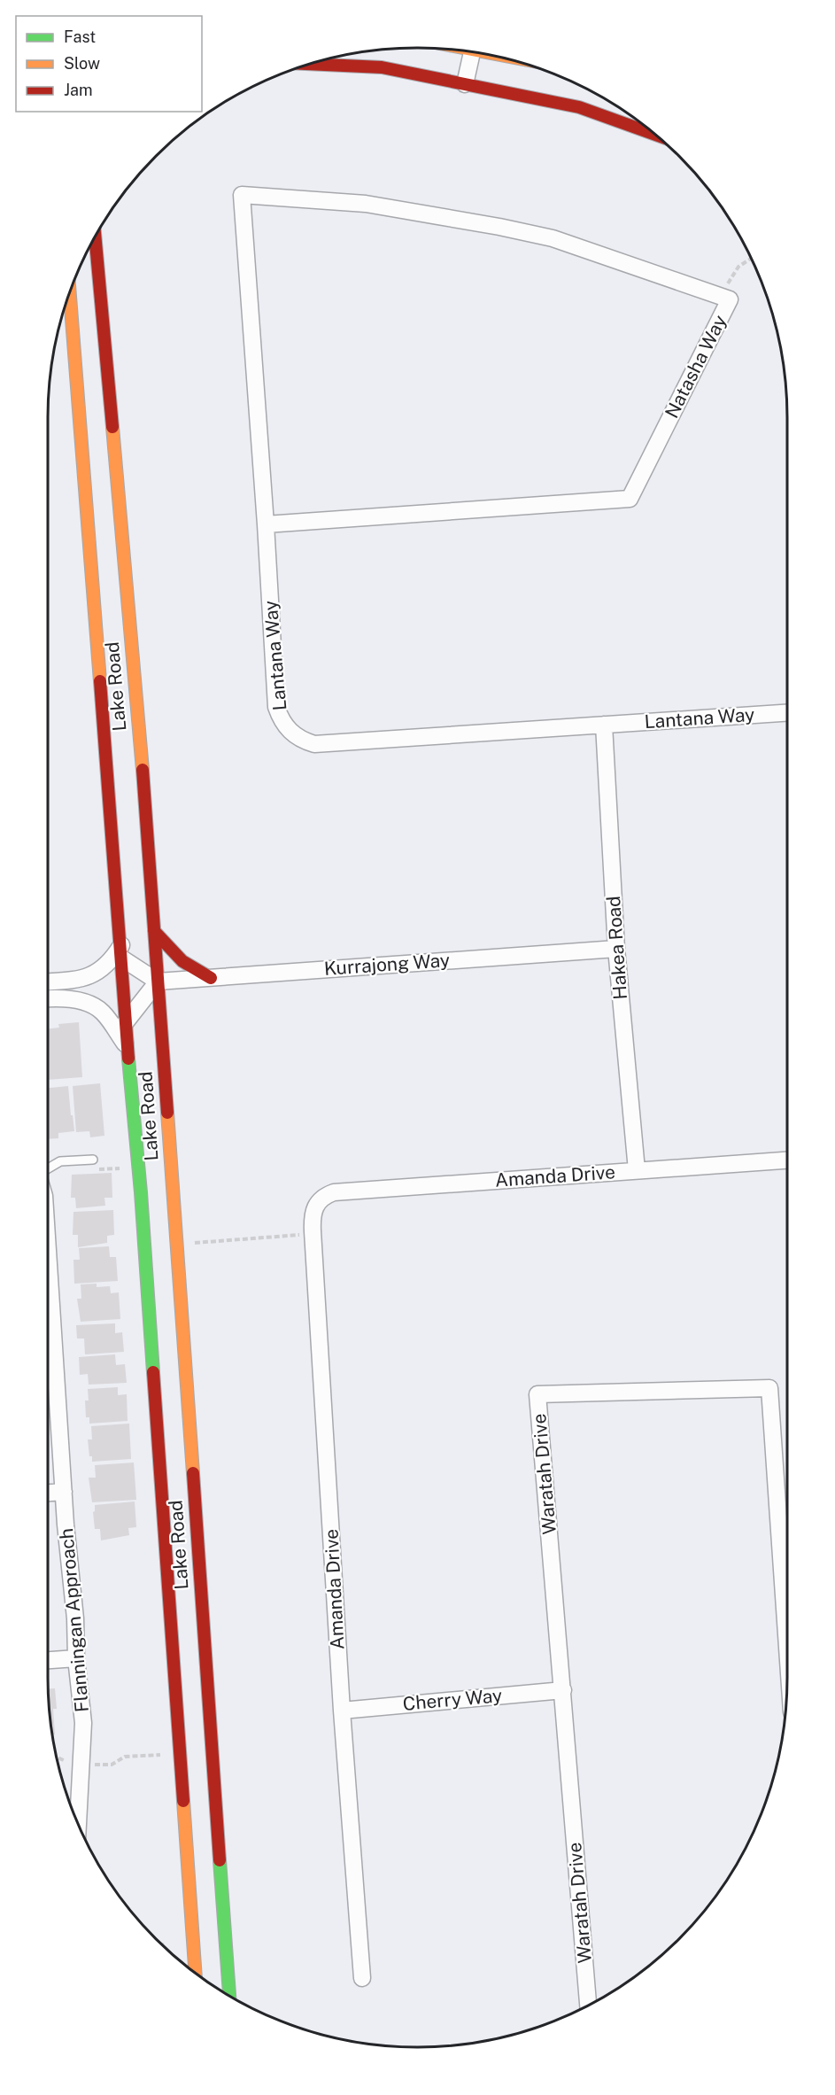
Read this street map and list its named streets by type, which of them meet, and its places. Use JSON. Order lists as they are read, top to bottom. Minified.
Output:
{"streets":{"main road":["Lake Road"],"street":["Natasha Way","Lantana Way","Hakea Road","Kurrajong Way","Amanda Drive","Waratah Drive","Flanningan Approach","Cherry Way"]},"crossings":[["Natasha Way","Lantana Way"],["Lantana Way","Hakea Road"],["Lake Road","Kurrajong Way"],["Hakea Road","Kurrajong Way"],["Hakea Road","Amanda Drive"],["Amanda Drive","Cherry Way"],["Waratah Drive","Cherry Way"]],"legend":["Fast","Slow","Jam"]}
